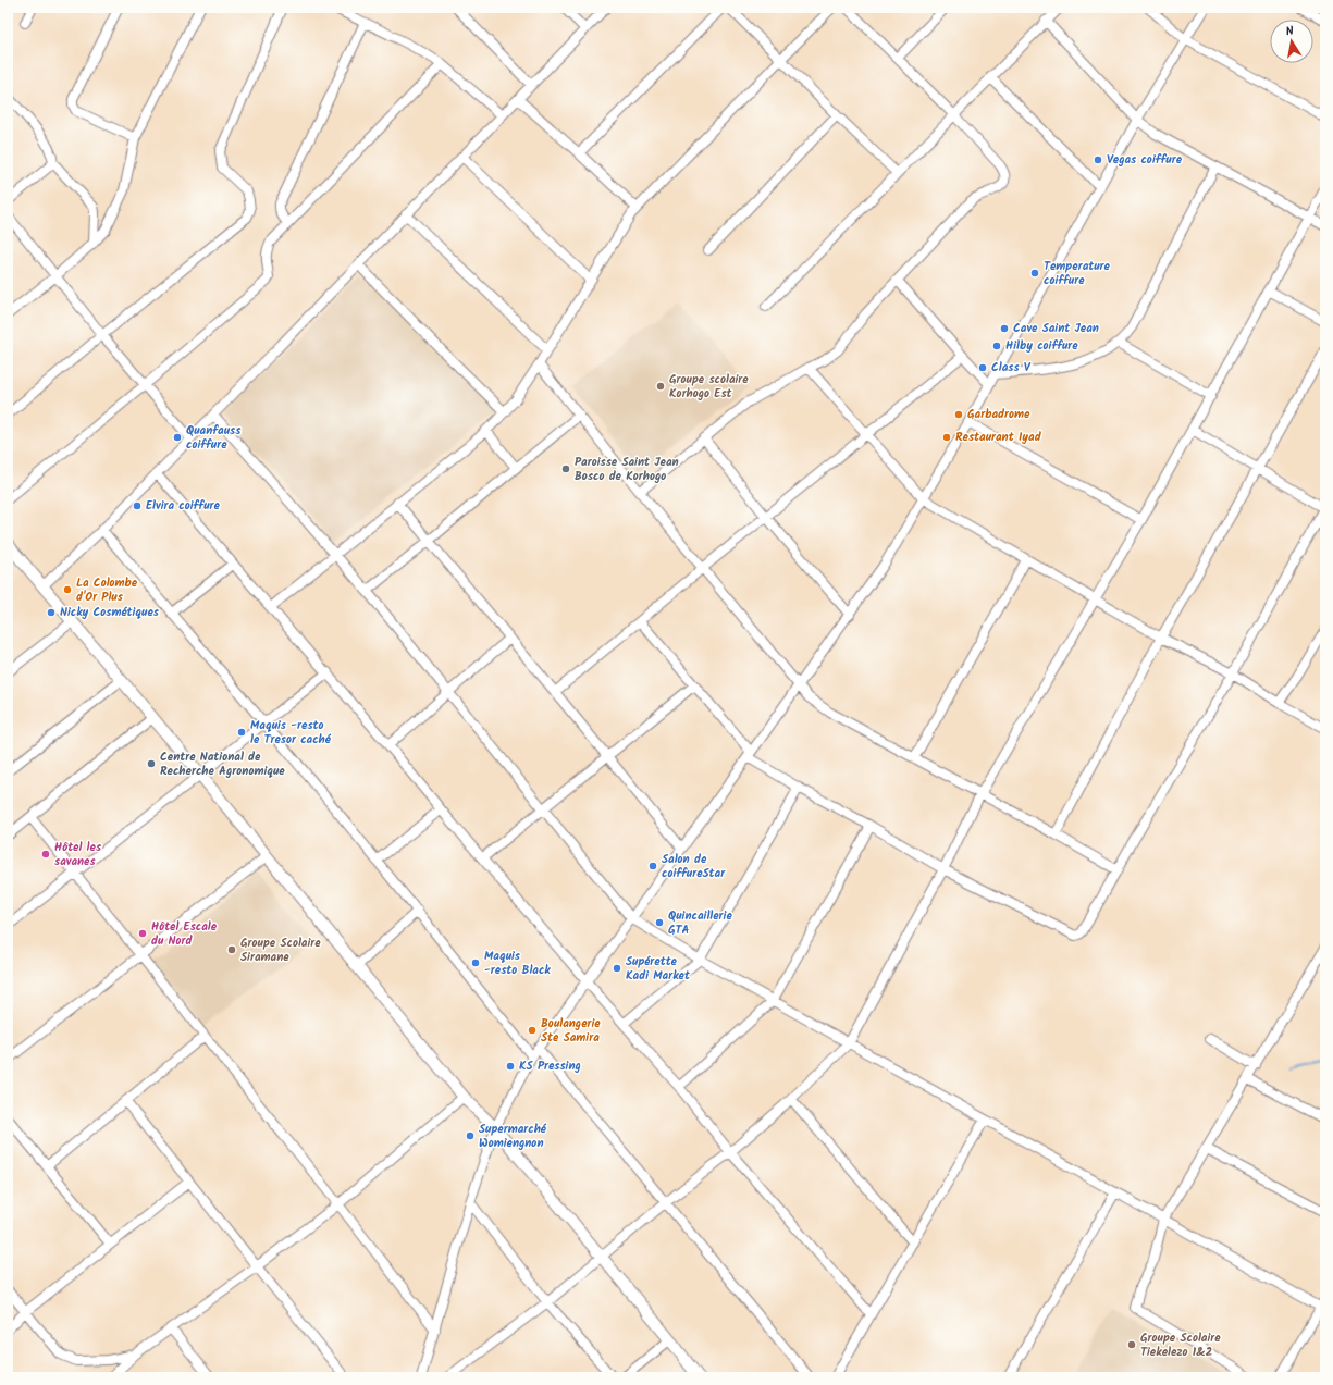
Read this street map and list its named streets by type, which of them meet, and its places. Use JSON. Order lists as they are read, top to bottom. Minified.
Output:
{"places":["Vegas coiffure","Temperature coiffure","Cave Saint Jean","Hilby coiffure","Class V","Groupe scolaire Korhogo Est","Garbadrome","Quanfauss coiffure","Restaurant Iyad","Paroisse Saint Jean Bosco de Korhogo","Elvira coiffure","La Colombe d'Or Plus","Nicky Cosmétiques","Maquis -resto le Tresor caché","Centre National de Recherche Agronomique","Hôtel les savanes","Salon de coiffureStar","Quincaillerie GTA","Hôtel Escale du Nord","Groupe Scolaire Siramane","Maquis -resto Black","Supérette Kadi Market","Boulangerie Ste Samira","KS Pressing","Supermarché Womiengnon","Groupe Scolaire Tiekelezo 1&2"],"north":"top"}
